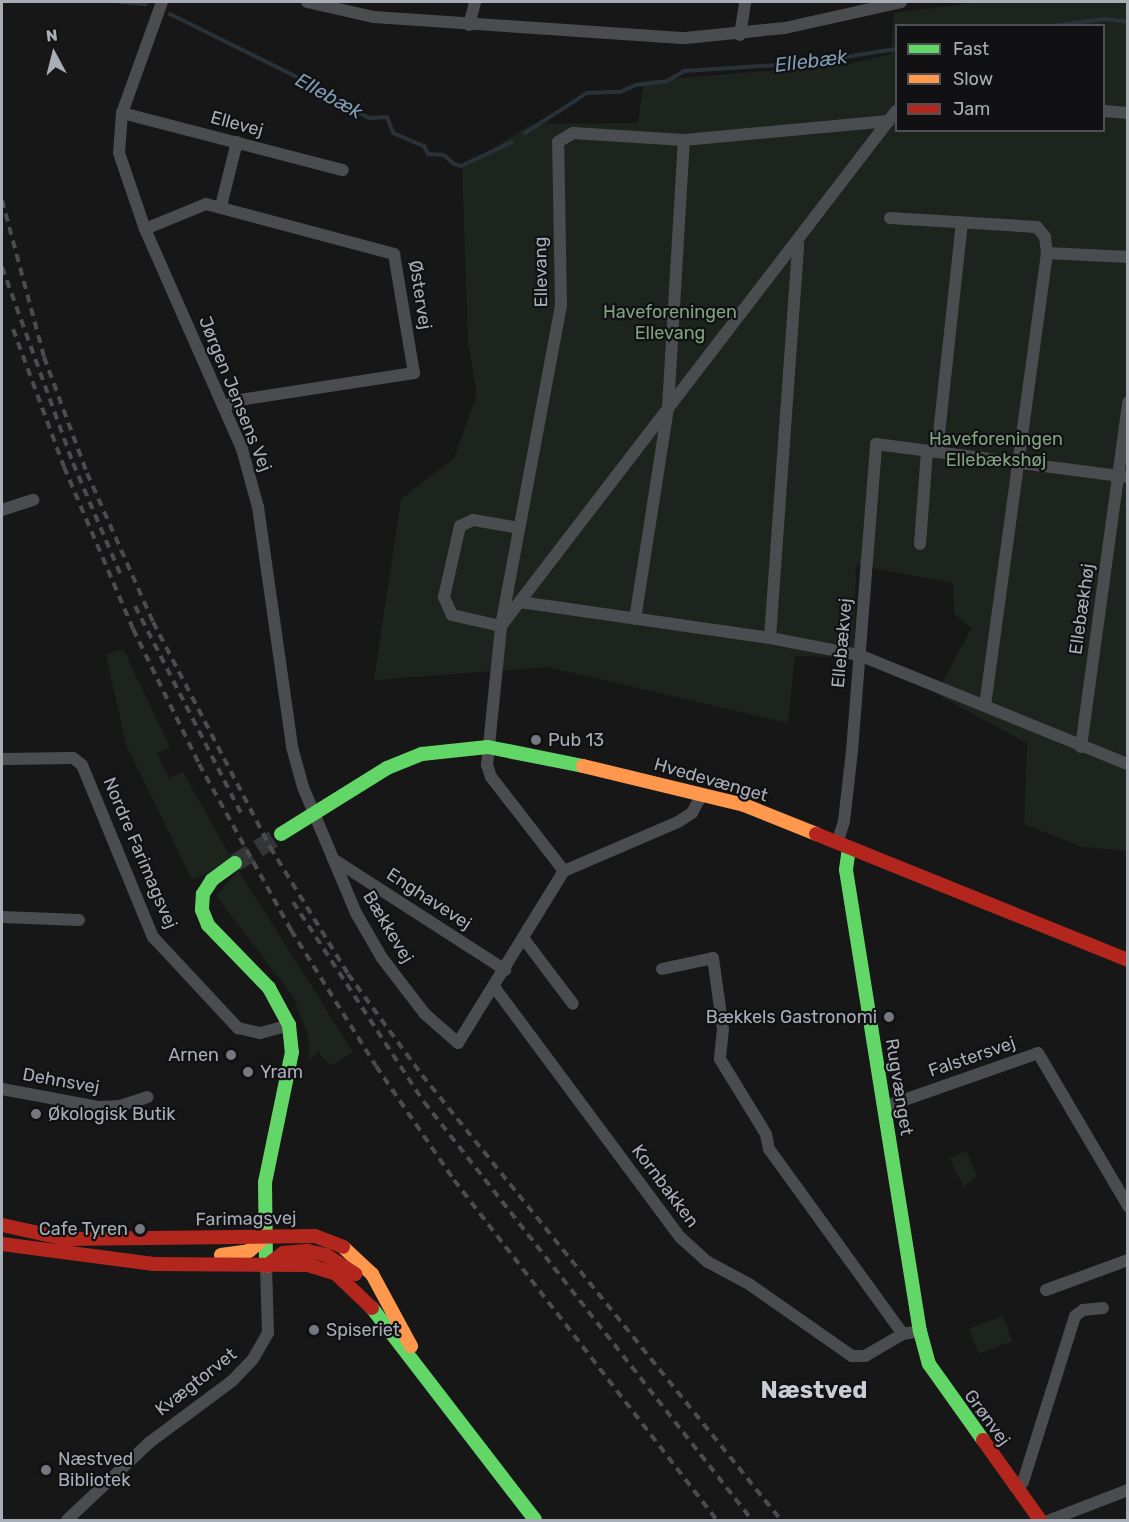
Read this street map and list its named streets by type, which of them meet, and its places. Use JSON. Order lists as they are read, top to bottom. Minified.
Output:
{"streets":{"street":["Ellevej","Ellevang","Østervej","Jørgen Jensens Vej","Ellebækhøj","Ellebækvej","Hvedevænget","Nordre Farimagsvej","Enghavevej","Bækkevej","Falstersvej","Dehnsvej","Rugvænget","Kornbakken","Farimagsvej","Kvægtorvet","Grønvej"]},"crossings":[["Ellevej","Jørgen Jensens Vej"],["Ellevang","Hvedevænget"],["Østervej","Jørgen Jensens Vej"],["Jørgen Jensens Vej","Hvedevænget"],["Jørgen Jensens Vej","Bækkevej"],["Ellebækvej","Hvedevænget"],["Ellebækvej","Rugvænget"],["Hvedevænget","Bækkevej"],["Hvedevænget","Rugvænget"],["Enghavevej","Bækkevej"],["Bækkevej","Kornbakken"],["Falstersvej","Rugvænget"],["Rugvænget","Kornbakken"],["Rugvænget","Grønvej"],["Kornbakken","Grønvej"],["Farimagsvej","Kvægtorvet"]],"districts":["Næstved"],"water":["Ellebæk"],"parks":["Haveforeningen Ellevang","Haveforeningen Ellebækshøj"],"places":["Pub 13","Bækkels Gastronomi","Arnen","Yram","Økologisk Butik","Cafe Tyren","Spiseriet","Næstved Bibliotek"],"legend":["Fast","Slow","Jam"],"north":"top"}
